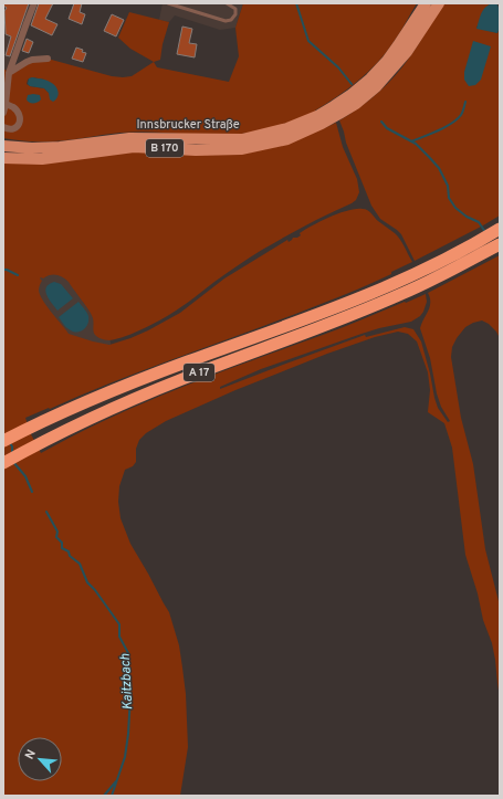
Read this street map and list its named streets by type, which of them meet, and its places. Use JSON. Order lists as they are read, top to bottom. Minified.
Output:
{"streets":{"highway":["A 17"],"main road":["Innsbrucker Straße","B 170"]},"water":["Kaitzbach"],"north":"top left"}
